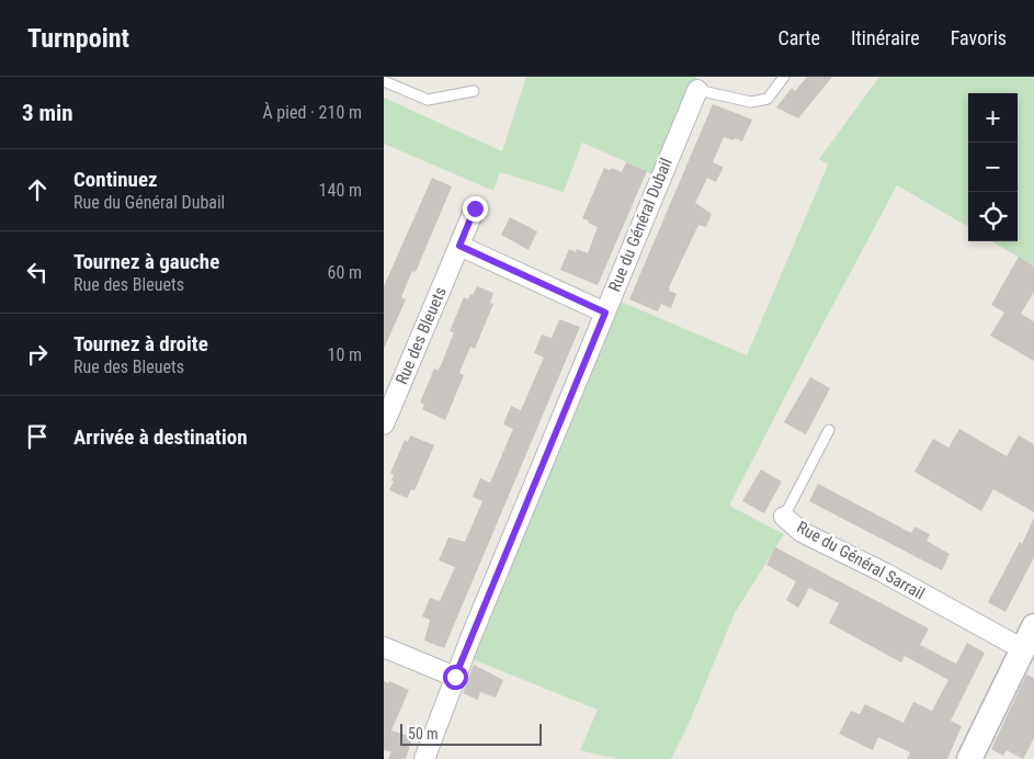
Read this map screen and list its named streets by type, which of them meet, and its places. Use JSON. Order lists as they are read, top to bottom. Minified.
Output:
{"streets":{"street":["Rue du Général Dubail","Rue des Bleuets","Rue du Général Sarrail"]},"scale_bar":"50 m","page":{"header":"Turnpoint","nav":["Carte","Itinéraire","Favoris"],"heading":["3 min","À pied · 210 m"],"map_buttons":["+","−"],"list":[["Continuez","Rue du Général Dubail","140 m"],["Tournez à gauche","Rue des Bleuets","60 m"],["Tournez à droite","Rue des Bleuets","10 m"],"Arrivée à destination"],"scale":"50 m"}}
